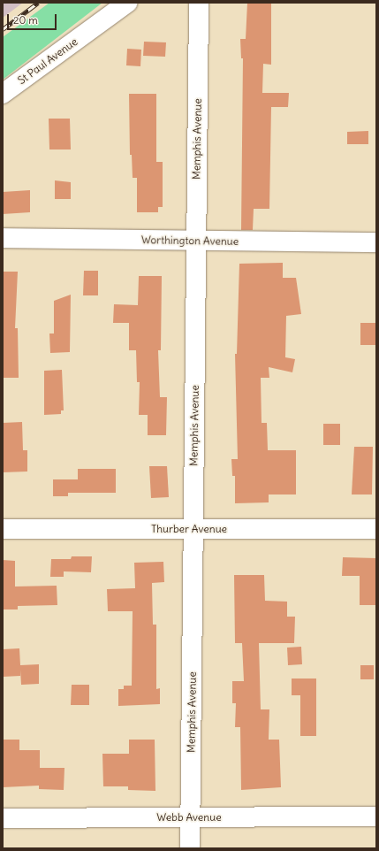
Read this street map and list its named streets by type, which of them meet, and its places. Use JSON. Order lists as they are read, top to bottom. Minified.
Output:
{"streets":{"street":["St Paul Avenue","Memphis Avenue","Worthington Avenue","Thurber Avenue","Webb Avenue"]},"crossings":[["Memphis Avenue","Worthington Avenue"],["Memphis Avenue","Thurber Avenue"],["Memphis Avenue","Webb Avenue"]],"scale_bar":"20 m"}
